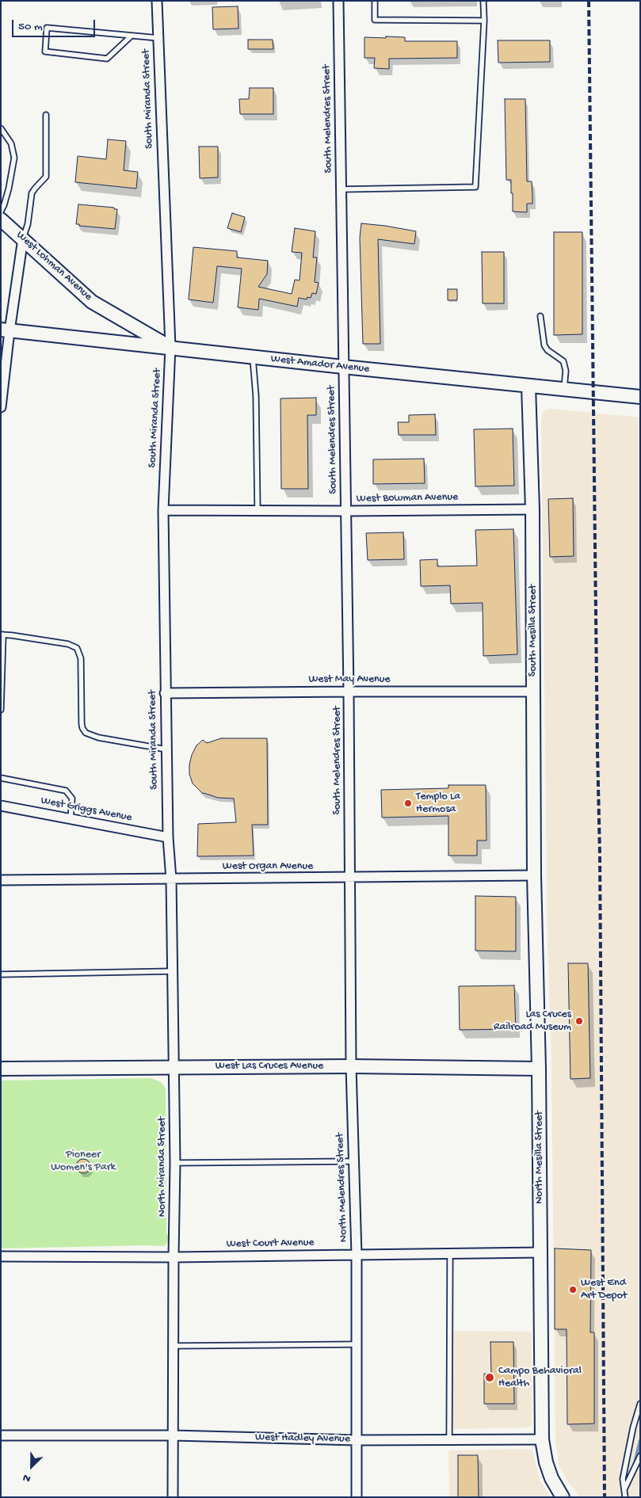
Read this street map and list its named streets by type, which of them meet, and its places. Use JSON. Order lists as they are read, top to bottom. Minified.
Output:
{"streets":{"street":["South Miranda Street","South Melendres Street","West Lohman Avenue","West Amador Avenue","West Bowman Avenue","South Mesilla Street","West May Avenue","West Griggs Avenue","West Organ Avenue","West Las Cruces Avenue","North Mesilla Street","North Miranda Street","North Melendres Street","West Court Avenue","West Hadley Avenue"]},"crossings":[["South Miranda Street","West Lohman Avenue"],["South Miranda Street","West Amador Avenue"],["South Miranda Street","West Bowman Avenue"],["South Miranda Street","West May Avenue"],["South Miranda Street","West Griggs Avenue"],["South Miranda Street","North Miranda Street"],["South Melendres Street","West Amador Avenue"],["South Melendres Street","West Bowman Avenue"],["South Melendres Street","West May Avenue"],["South Melendres Street","West Organ Avenue"],["South Melendres Street","North Melendres Street"],["West Lohman Avenue","West Amador Avenue"],["West Amador Avenue","South Mesilla Street"],["West Bowman Avenue","South Mesilla Street"],["South Mesilla Street","West May Avenue"],["South Mesilla Street","West Organ Avenue"],["South Mesilla Street","North Mesilla Street"],["West Griggs Avenue","North Miranda Street"],["West Organ Avenue","North Mesilla Street"],["West Organ Avenue","North Miranda Street"],["West Organ Avenue","North Melendres Street"],["West Las Cruces Avenue","North Mesilla Street"],["West Las Cruces Avenue","North Miranda Street"],["West Las Cruces Avenue","North Melendres Street"],["North Mesilla Street","West Court Avenue"],["North Mesilla Street","West Hadley Avenue"],["North Miranda Street","West Court Avenue"],["North Miranda Street","West Hadley Avenue"],["North Melendres Street","West Court Avenue"],["North Melendres Street","West Hadley Avenue"]],"parks":["Pioneer Women's Park"],"places":["Templo La Hermosa","Las Cruces Railroad Museum","West End Art Depot","Campo Behavioral Health"],"scale_bar":"50 m","north":"bottom left"}
